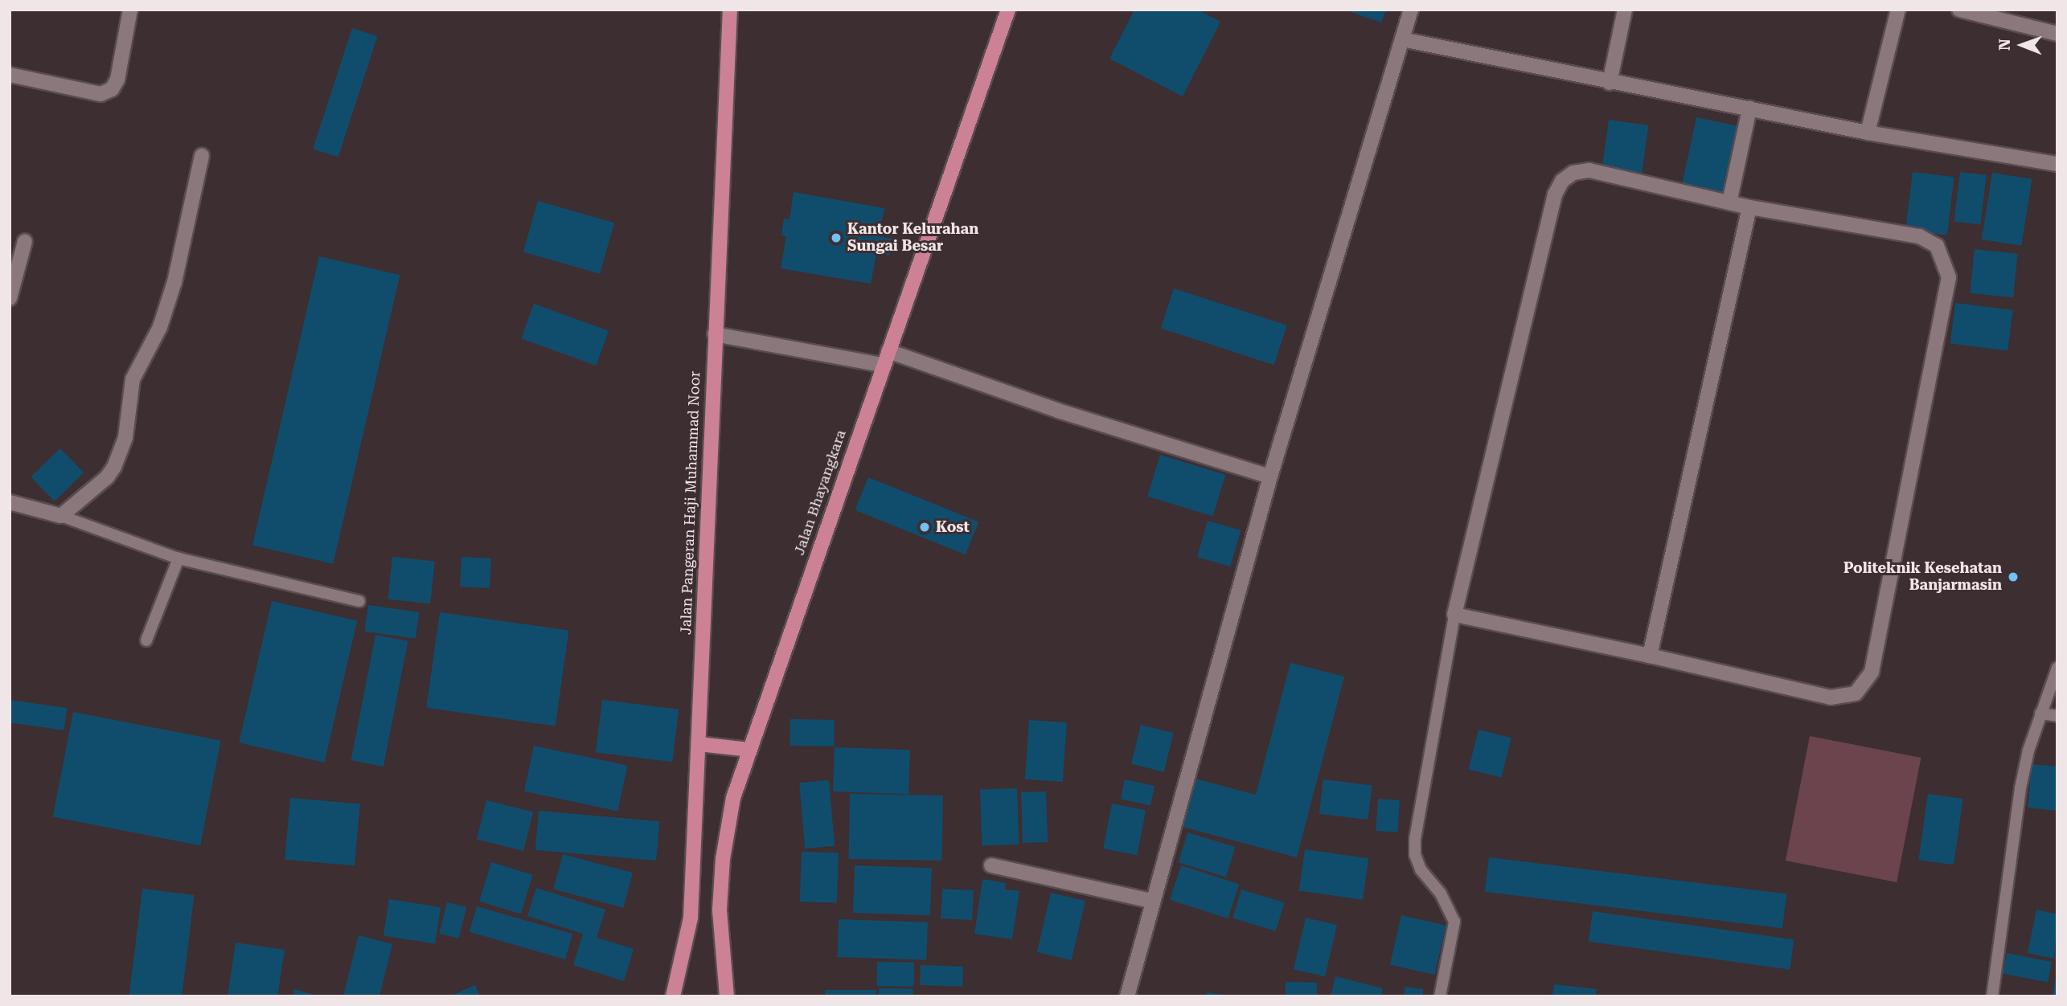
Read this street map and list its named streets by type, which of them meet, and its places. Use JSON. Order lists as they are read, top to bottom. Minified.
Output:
{"streets":{"main road":["Jalan Bhayangkara","Jalan Pangeran Haji Muhammad Noor"]},"places":["Kantor Kelurahan Sungai Besar","Kost","Politeknik Kesehatan Banjarmasin"],"north":"left"}
